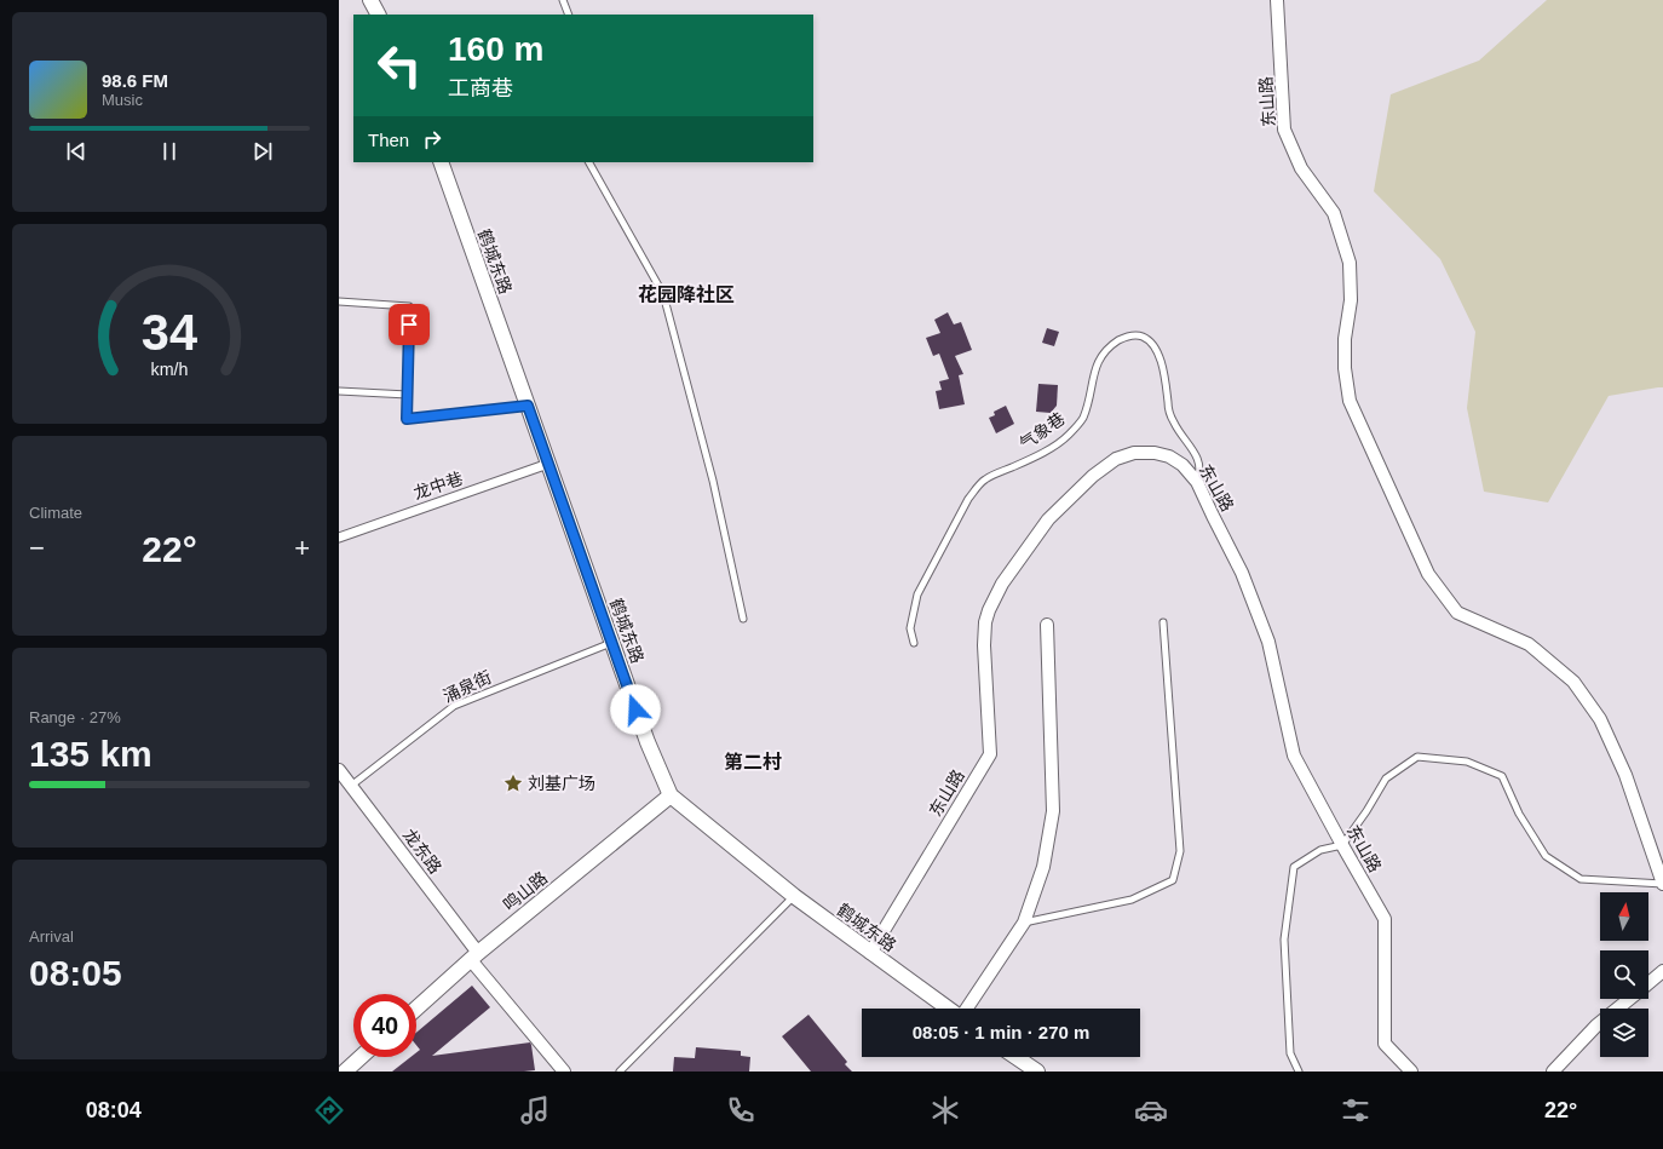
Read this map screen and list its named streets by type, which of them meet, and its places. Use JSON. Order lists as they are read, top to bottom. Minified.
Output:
{"streets":{"street":["东山路","鹤城东路","龙中巷","龙东路","鸣山路"],"lane":["气象巷","涌泉街"]},"crossings":[["东山路","鹤城东路"],["东山路","气象巷"],["鹤城东路","龙中巷"],["鹤城东路","涌泉街"],["鹤城东路","鸣山路"],["涌泉街","龙东路"],["龙东路","鸣山路"]],"districts":["花园降社区","第二村"],"places":{"place":["刘基广场"]},"north":"top","page":{"turn":["160 m","工商巷"],"song":["98.6 FM","Music"],"then":"Then","tile":["Climate",["Range · 27%","135 km"],["Arrival","08:05"]],"heat":["−","22°","+"],"limit":"40","trip":"08:05 · 1 min · 270 m","tabs":["08:04","22°"],"gauge":["34","km/h"]}}
